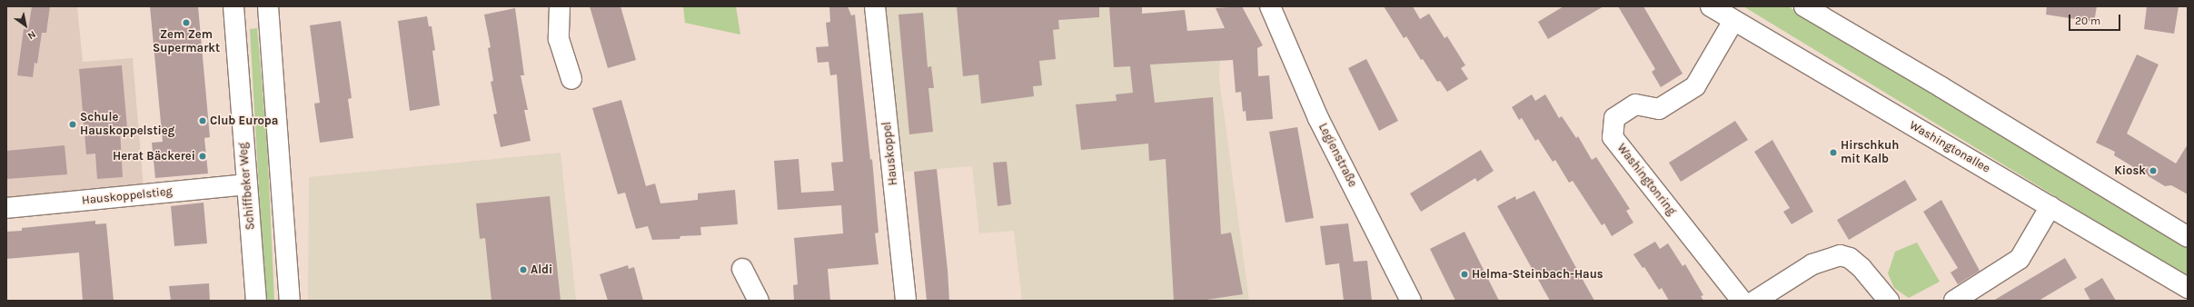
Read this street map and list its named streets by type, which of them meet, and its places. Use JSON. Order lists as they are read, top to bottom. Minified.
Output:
{"streets":{"street":["Washingtonallee","Hauskoppel","Legienstraße","Washingtonring","Schiffbeker Weg","Hauskoppelstieg"]},"crossings":[["Washingtonallee","Washingtonring"],["Schiffbeker Weg","Hauskoppelstieg"]],"places":["Zem Zem Supermarkt","Club Europa","Schule Hauskoppelstieg","Hirschkuh mit Kalb","Herat Bäckerei","Kiosk","Aldi","Helma-Steinbach-Haus"],"scale_bar":"20 m","north":"bottom right"}
